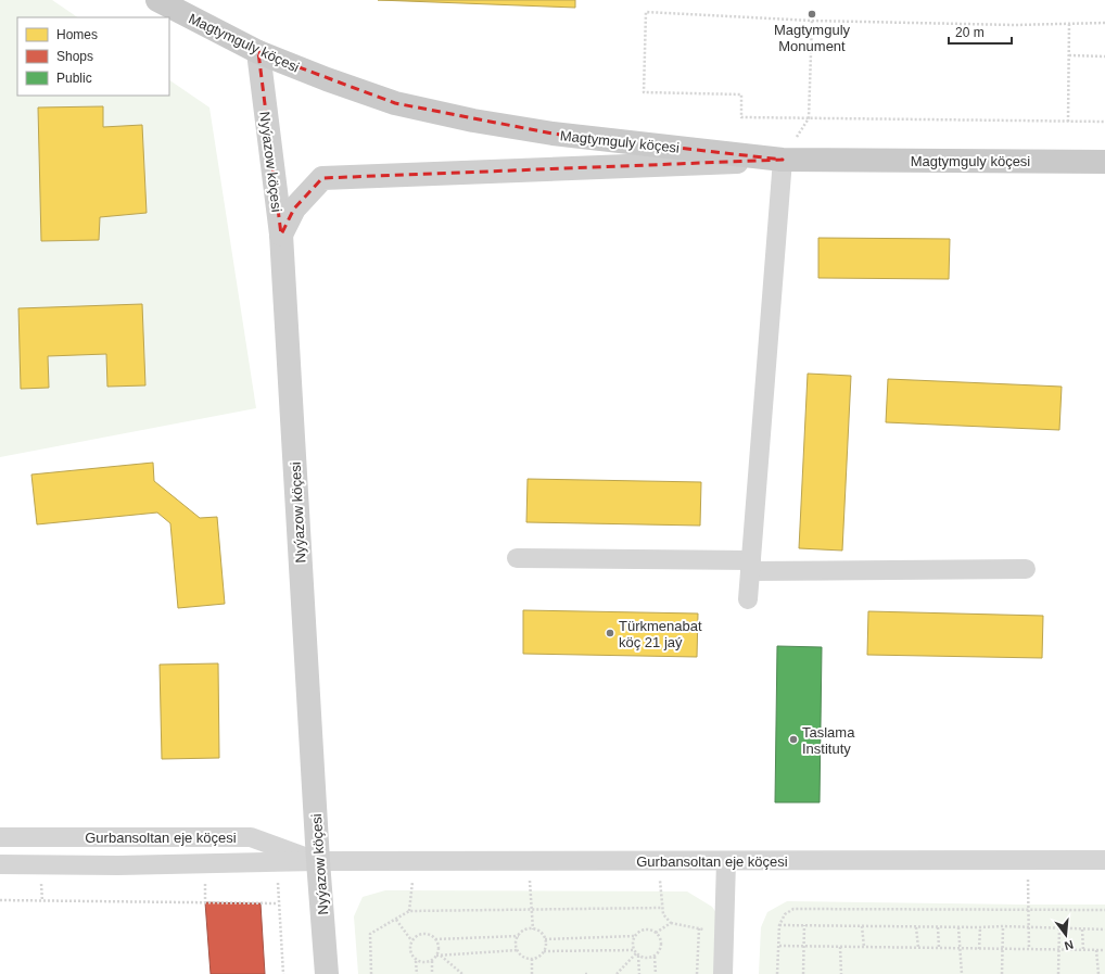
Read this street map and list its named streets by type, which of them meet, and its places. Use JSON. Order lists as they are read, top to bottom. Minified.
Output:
{"streets":{"main road":["Magtymguly köçesi"],"street":["Nyýazow köçesi","Gurbansoltan eje köçesi"]},"crossings":[["Magtymguly köçesi","Nyýazow köçesi"],["Nyýazow köçesi","Gurbansoltan eje köçesi"]],"places":["Magtymguly Monument","Türkmenabat köç 21 jaý","Taslama Instituty"],"legend":["Homes","Shops","Public"],"scale_bar":"20 m","north":"bottom"}
